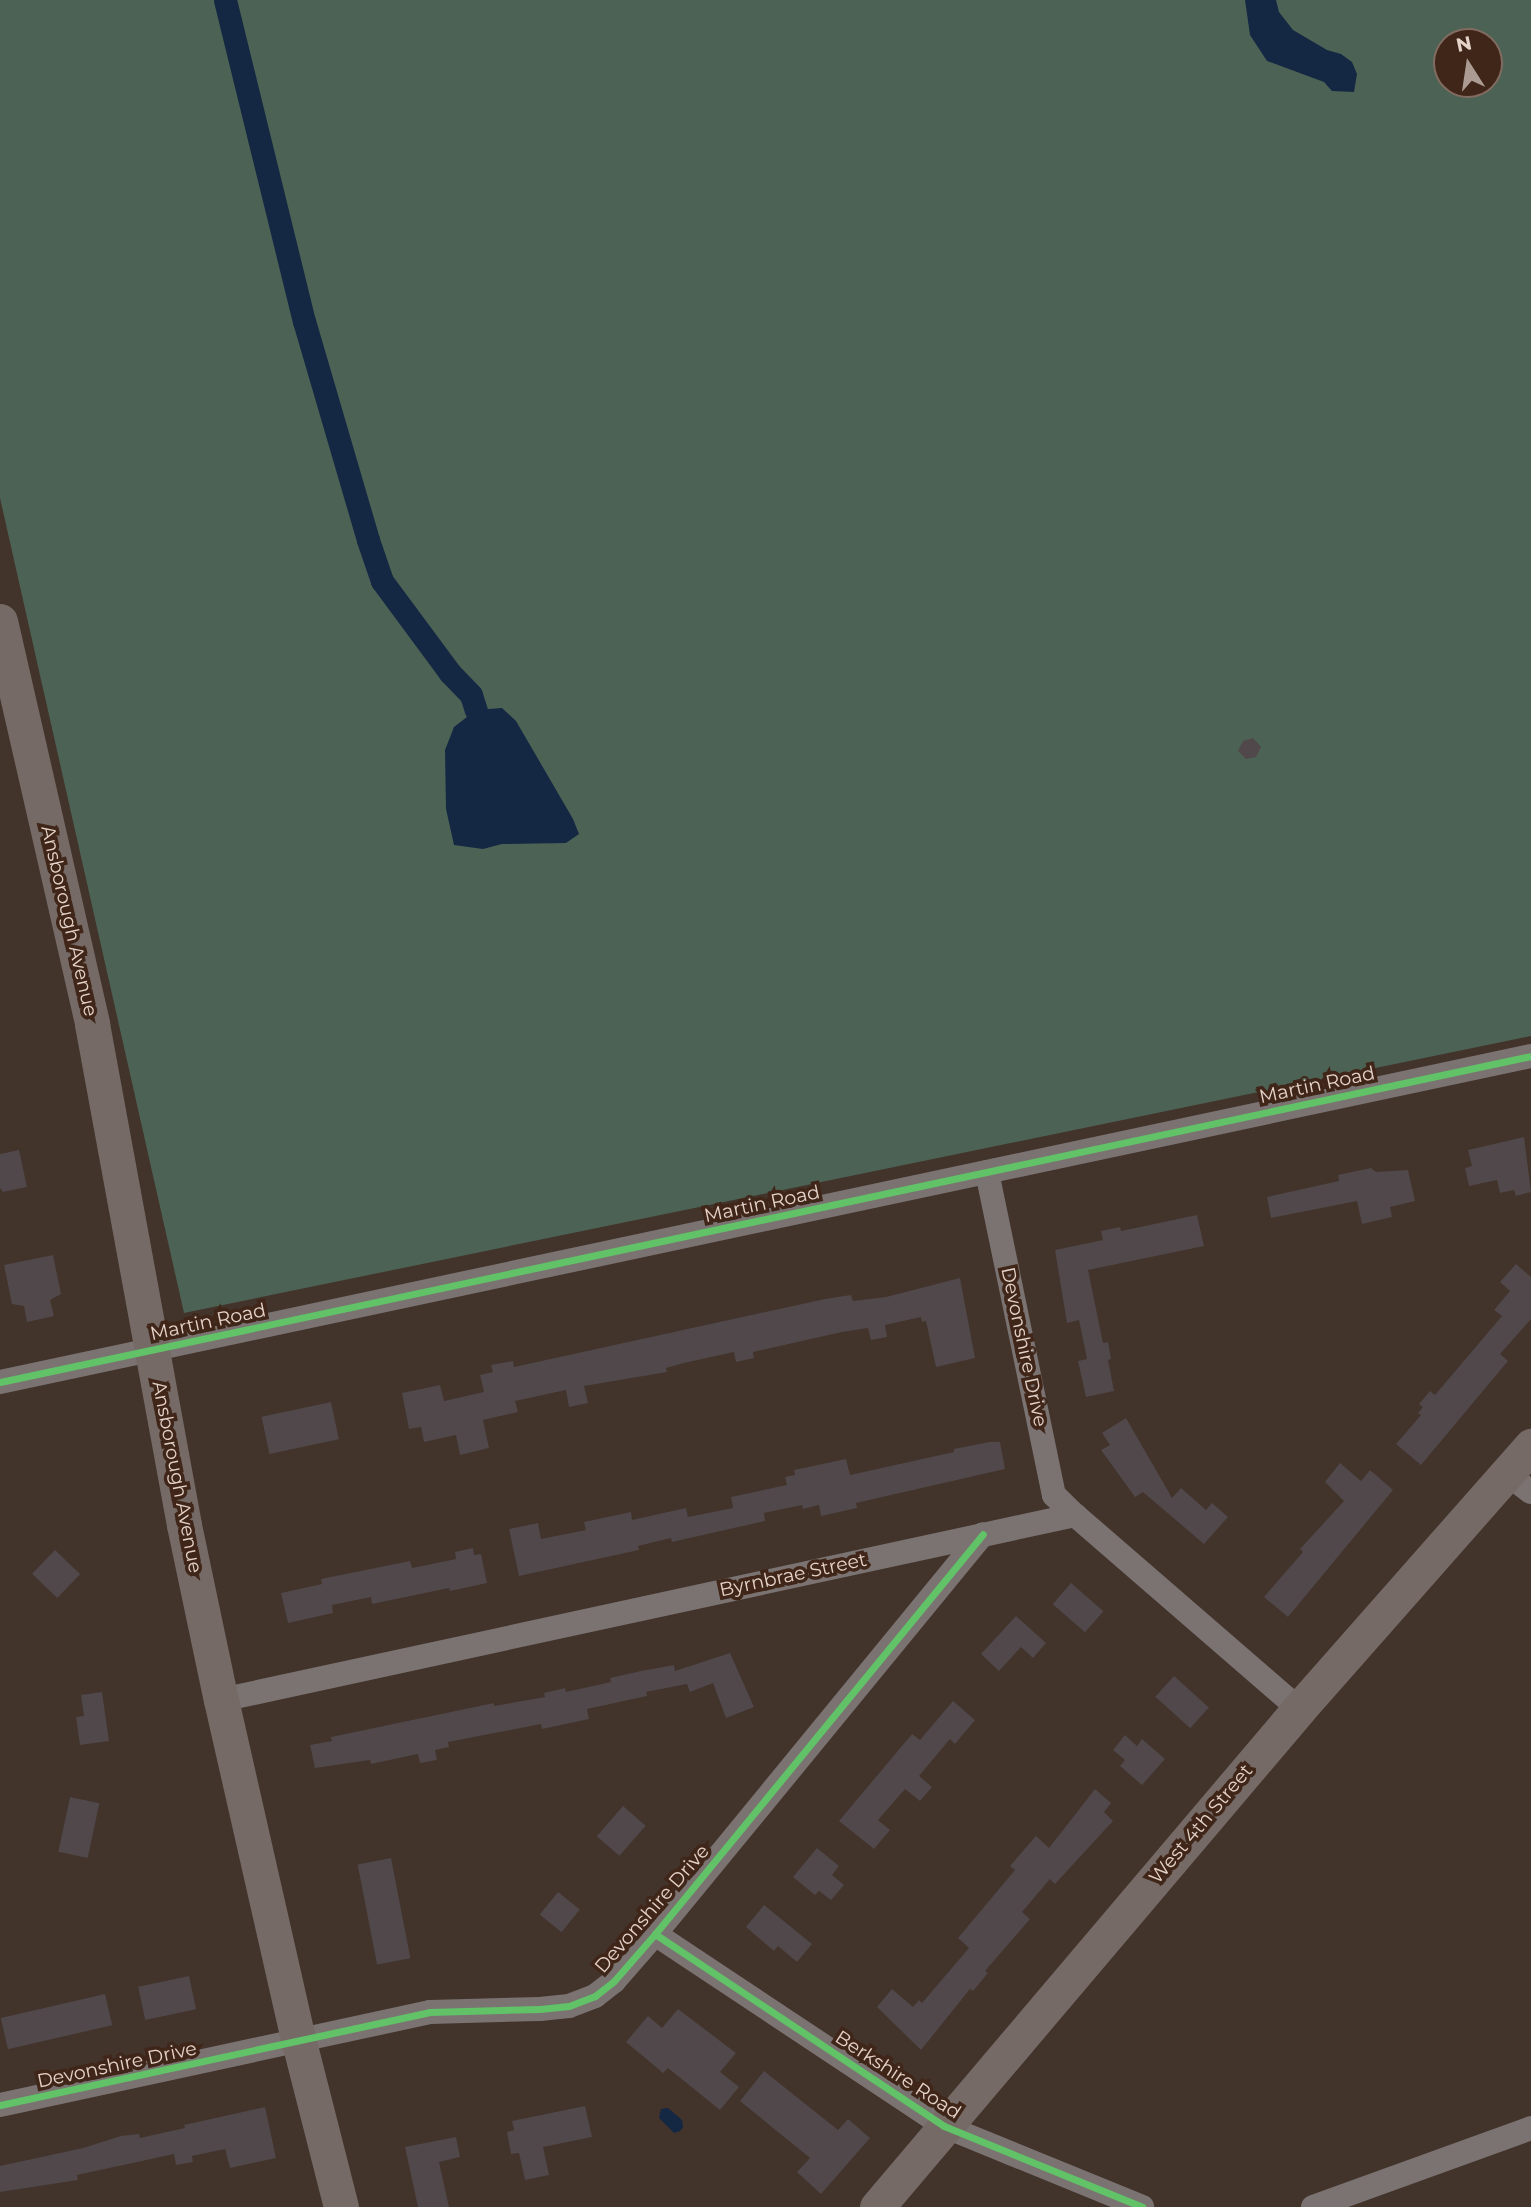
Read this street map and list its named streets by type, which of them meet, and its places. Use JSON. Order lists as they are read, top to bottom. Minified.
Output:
{"streets":{"main road":["Ansborough Avenue","West 4th Street"],"street":["Martin Road","Devonshire Drive","Byrnbrae Street","Berkshire Road"]},"crossings":[["Ansborough Avenue","Martin Road"],["Ansborough Avenue","Devonshire Drive"],["Ansborough Avenue","Byrnbrae Street"],["Martin Road","Devonshire Drive"],["Devonshire Drive","Byrnbrae Street"],["Devonshire Drive","Berkshire Road"],["West 4th Street","Berkshire Road"]],"north":"top"}
